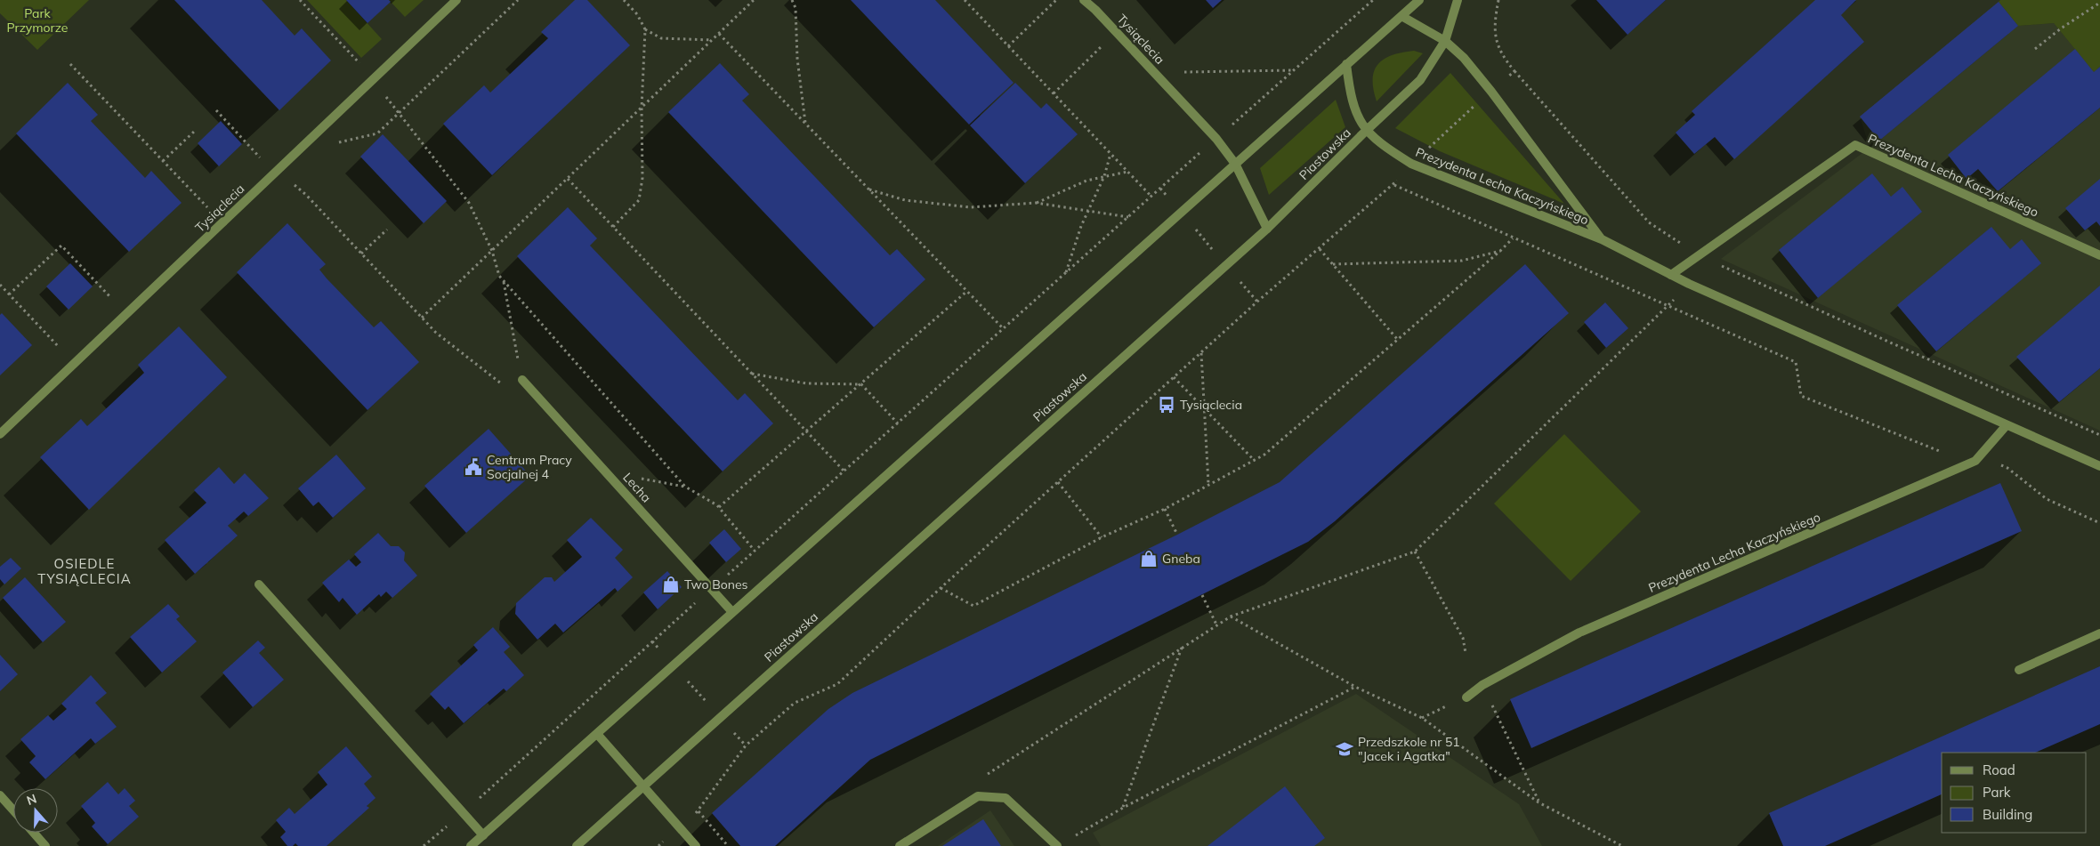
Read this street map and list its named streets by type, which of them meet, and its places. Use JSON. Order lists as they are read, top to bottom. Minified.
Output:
{"streets":{"street":["Tysiąclecia","Piastowska","Prezydenta Lecha Kaczyńskiego","Lecha"]},"crossings":[["Tysiąclecia","Piastowska"],["Piastowska","Prezydenta Lecha Kaczyńskiego"]],"districts":["OSIEDLE TYSIĄCLECIA"],"parks":["Park Przymorze"],"places":{"bus stop":["Tysiąclecia"],"public building":["Centrum Pracy Socjalnej 4"],"shop":["Gneba","Two Bones"],"school or university":["Przedszkole nr 51 \"Jacek i Agatka\""]},"legend":["Road","Park","Building"],"north":"top"}
